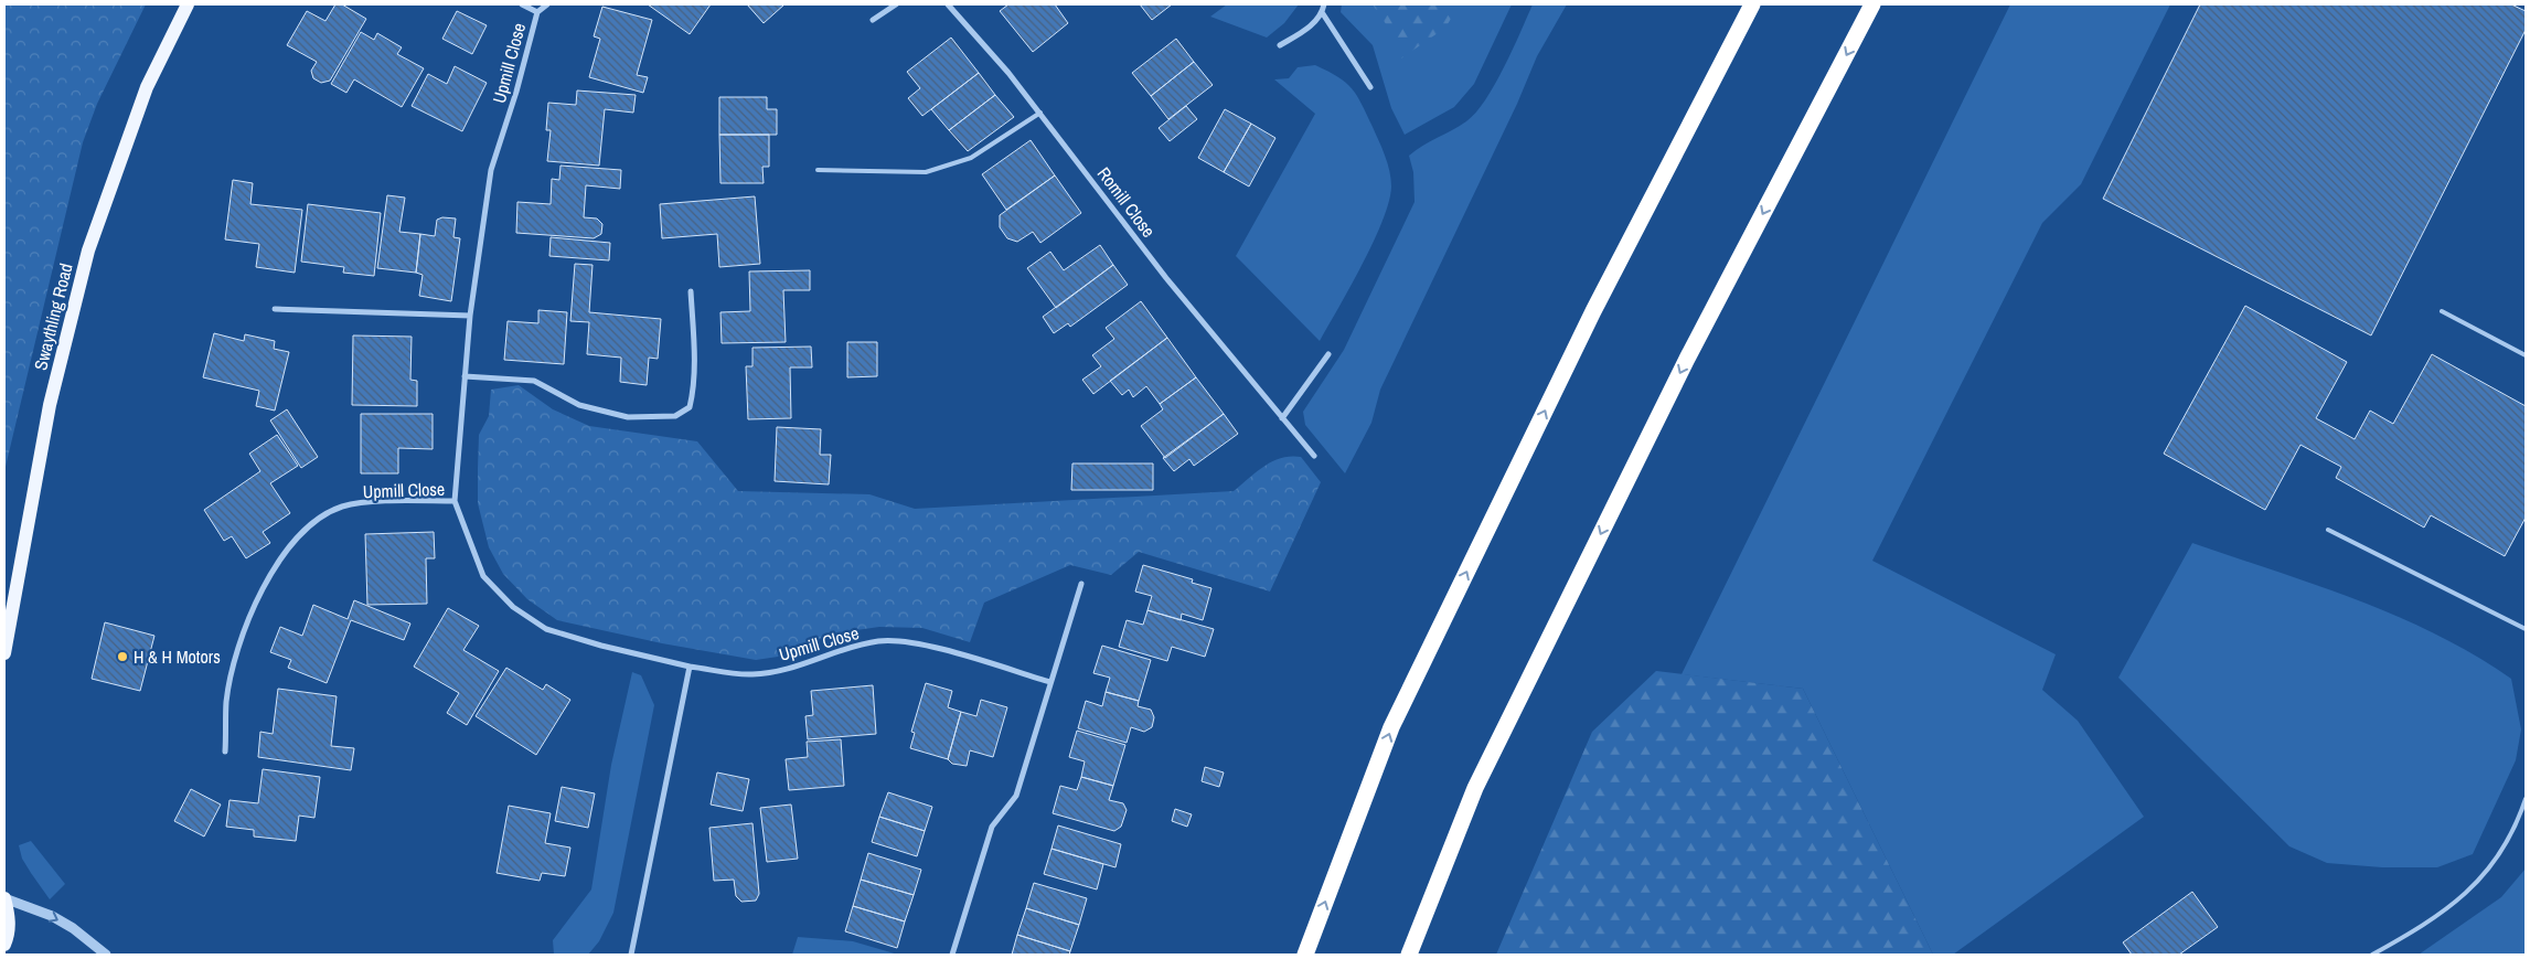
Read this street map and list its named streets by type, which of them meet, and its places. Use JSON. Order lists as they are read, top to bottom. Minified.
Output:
{"streets":{"main road":["Swaythling Road"],"street":["Upmill Close","Romill Close"]},"places":["H & H Motors"]}
